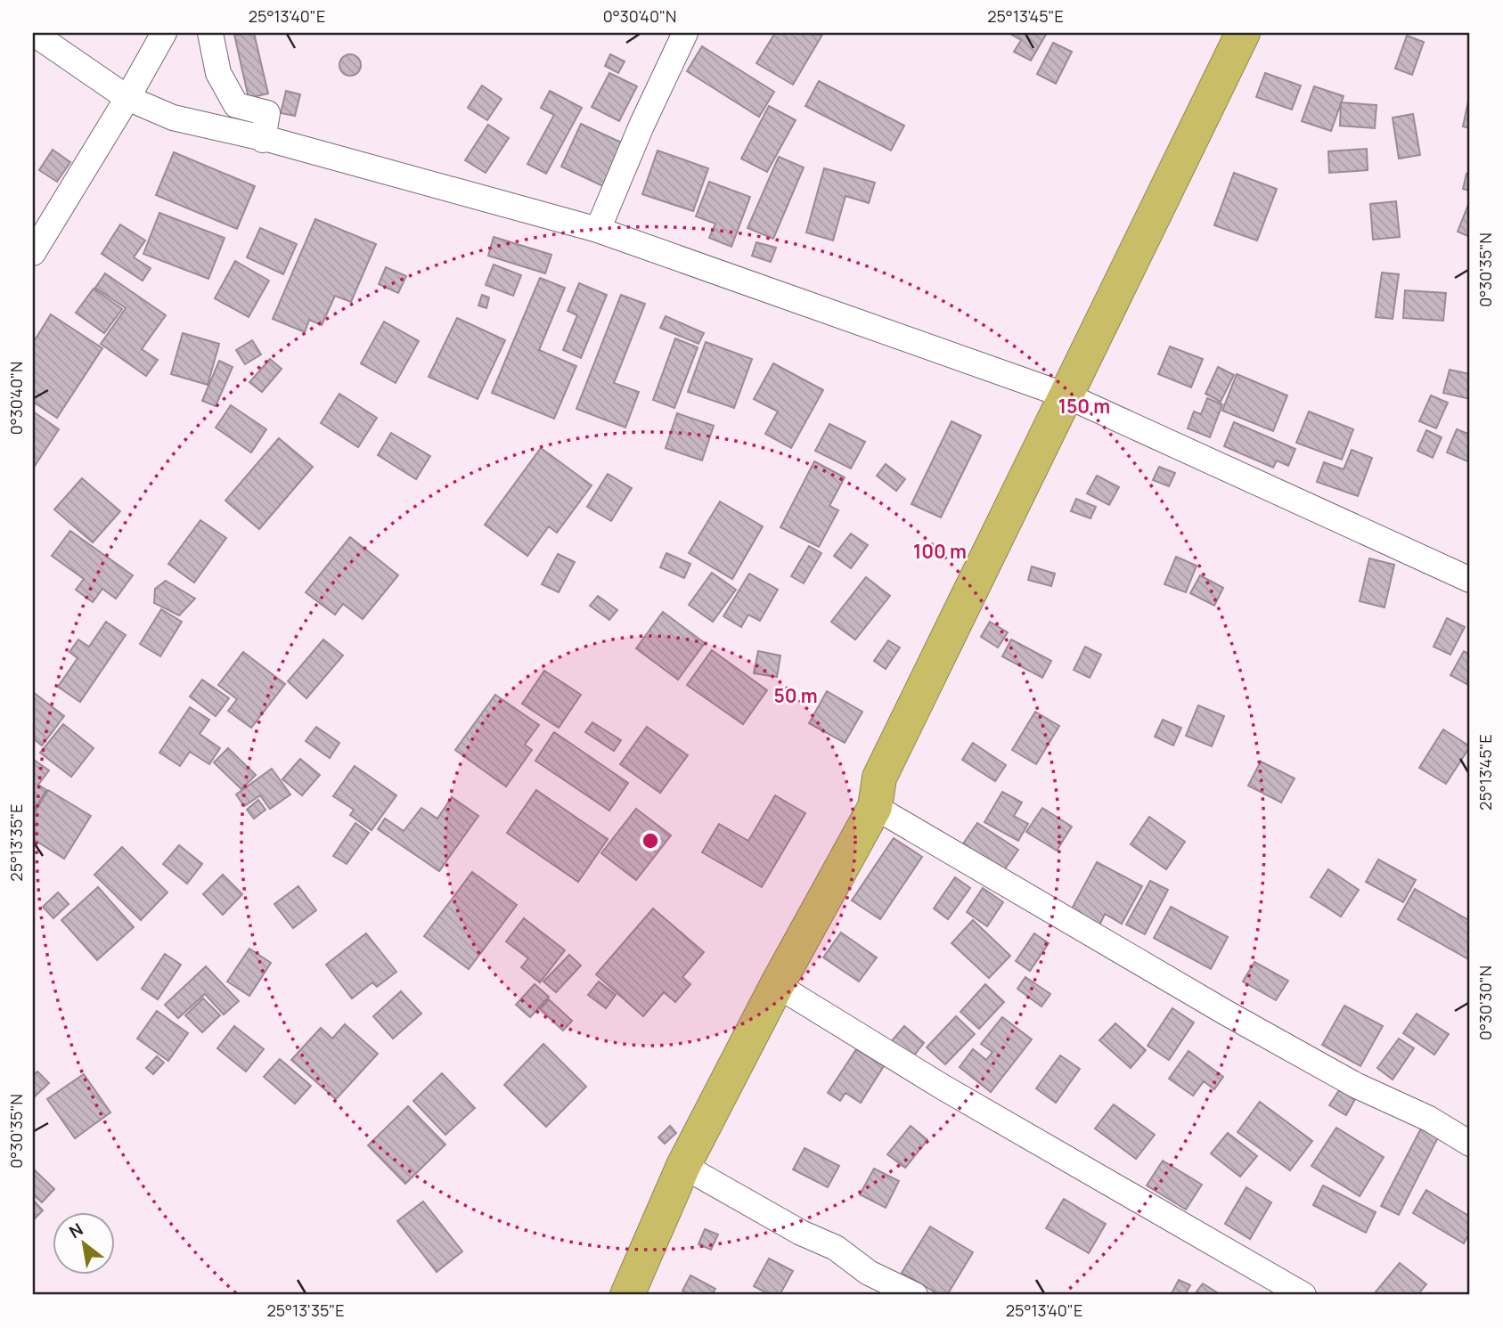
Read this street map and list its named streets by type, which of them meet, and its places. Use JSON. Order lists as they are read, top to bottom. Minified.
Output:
{"north":"top left","coordinates":["25°13'40\"E","0°30'40\"N","25°13'45\"E","0°30'35\"N","25°13'35\"E","0°30'30\"N"],"rings":["150 m","100 m","50 m"]}
